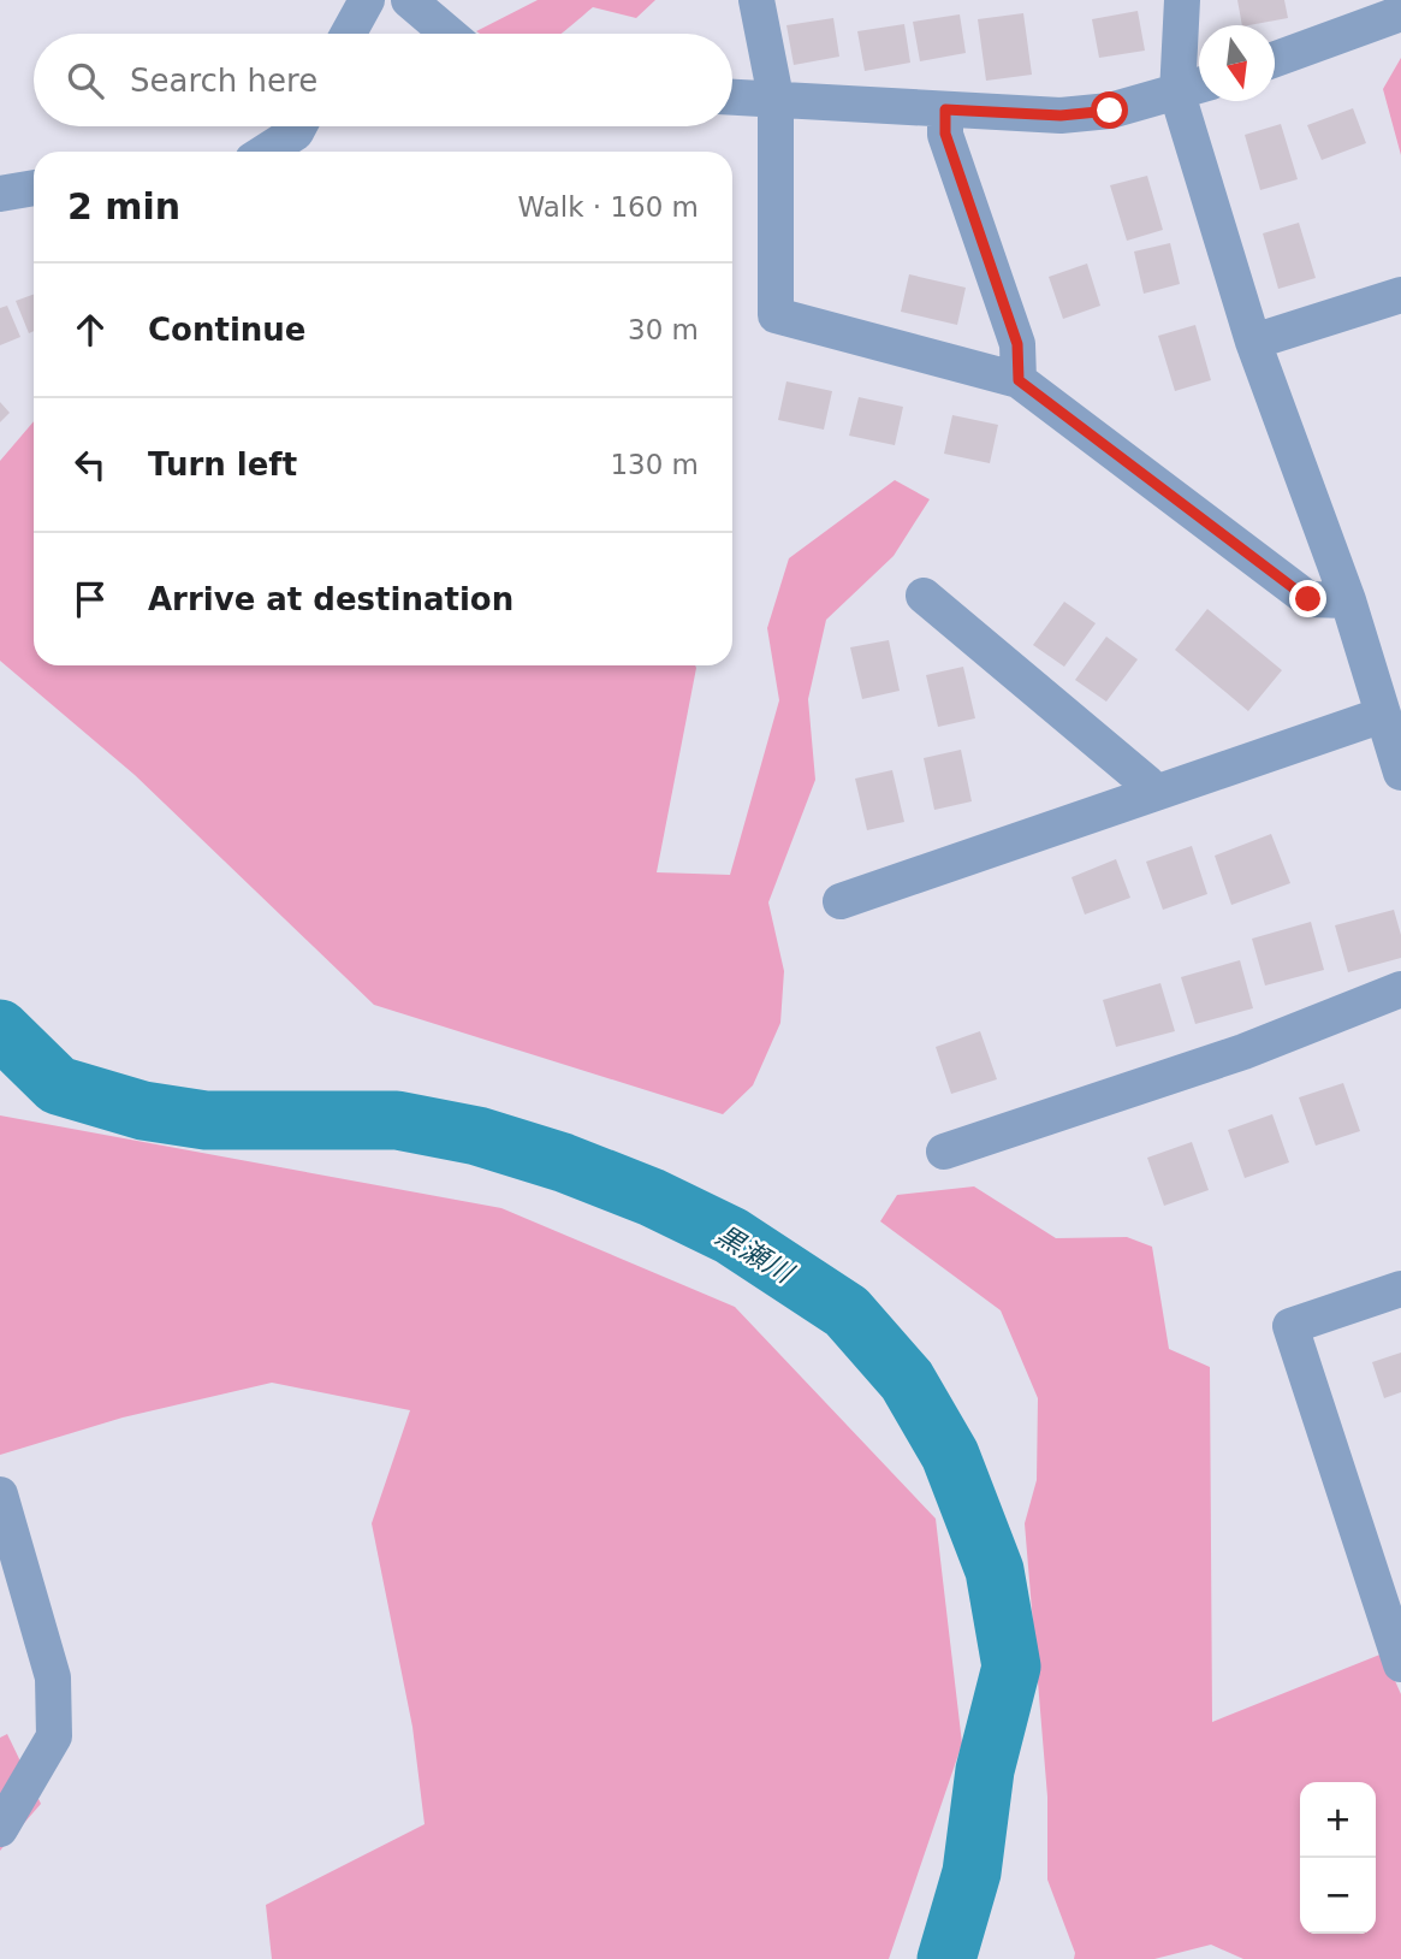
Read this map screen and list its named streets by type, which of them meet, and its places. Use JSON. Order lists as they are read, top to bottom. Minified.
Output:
{"water":["黒瀬川"],"north":"bottom","page":{"search":"Search here","heading":["2 min","Walk · 160 m"],"list":[["Continue","30 m"],["Turn left","130 m"],"Arrive at destination"],"map_buttons":["+","−"]}}
